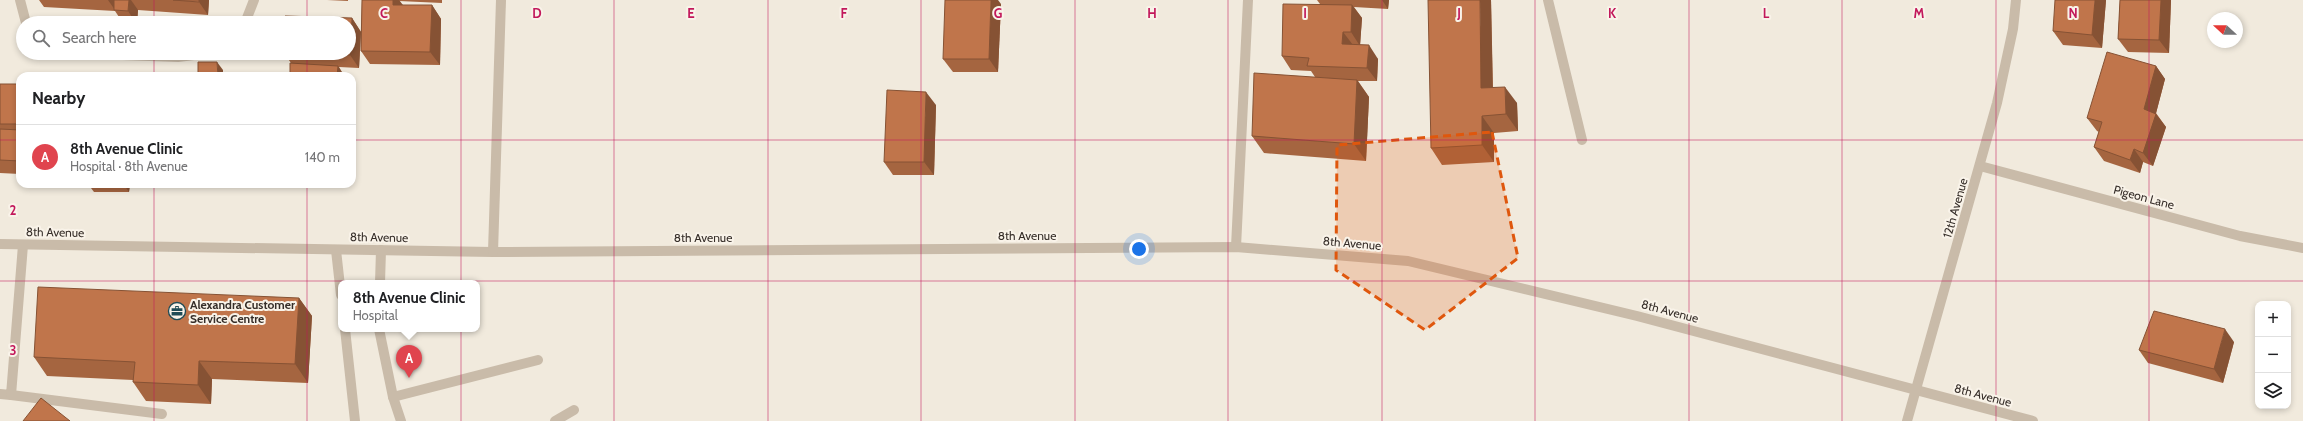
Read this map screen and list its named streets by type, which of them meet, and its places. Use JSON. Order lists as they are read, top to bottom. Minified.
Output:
{"streets":{"street":["Pigeon Lane","12th Avenue","8th Avenue"]},"crossings":[["Pigeon Lane","12th Avenue"],["12th Avenue","8th Avenue"]],"places":{"office":["Alexandra Customer Service Centre"]},"north":"left","page":{"search":"Search here","heading":"Nearby","list":[{"mark":"A","name":"8th Avenue Clinic","note":"Hospital · 8th Avenue","value":"140 m"}],"popup":["8th Avenue Clinic","Hospital"],"map_buttons":["+","−"],"pins":"A"},"grid":{"columns":["C","D","E","F","G","H","I","J","K","L","M","N"],"rows":["2","3"]}}
